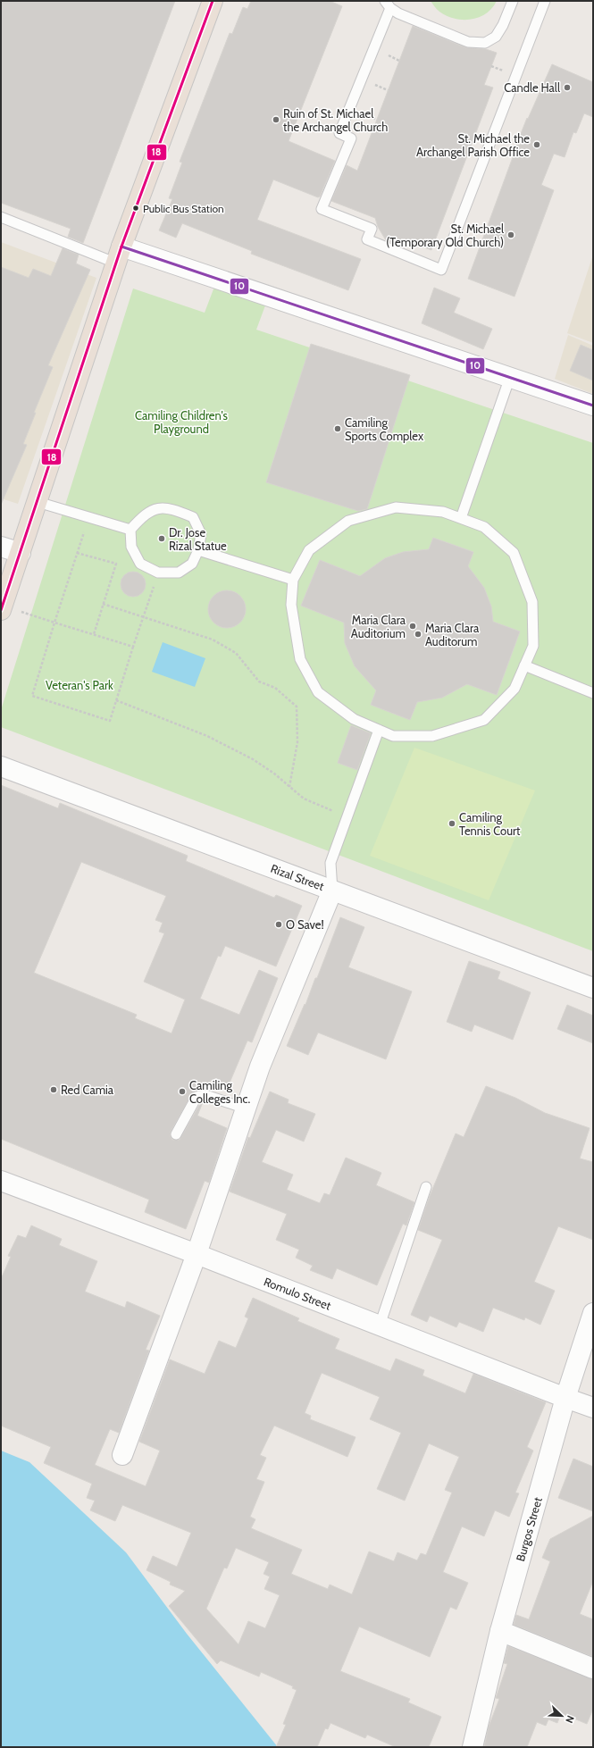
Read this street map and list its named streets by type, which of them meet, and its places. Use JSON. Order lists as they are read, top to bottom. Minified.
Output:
{"streets":{"street":["Rizal Street","Romulo Street","Burgos Street"]},"crossings":[["Romulo Street","Burgos Street"]],"parks":["Camiling Children's Playground","Veteran's Park"],"places":["Candle Hall","Ruin of St. Michael the Archangel Church","St. Michael the Archangel Parish Office","Public Bus Station","St. Michael (Temporary Old Church)","Camiling Sports Complex","Dr. Jose Rizal Statue","Maria Clara Auditorium","Maria Clara Auditorum","Camiling Tennis Court","O Save!","Red Camia","Camiling Colleges Inc."],"lines":["transit line 18","transit line 10"],"north":"bottom right"}
